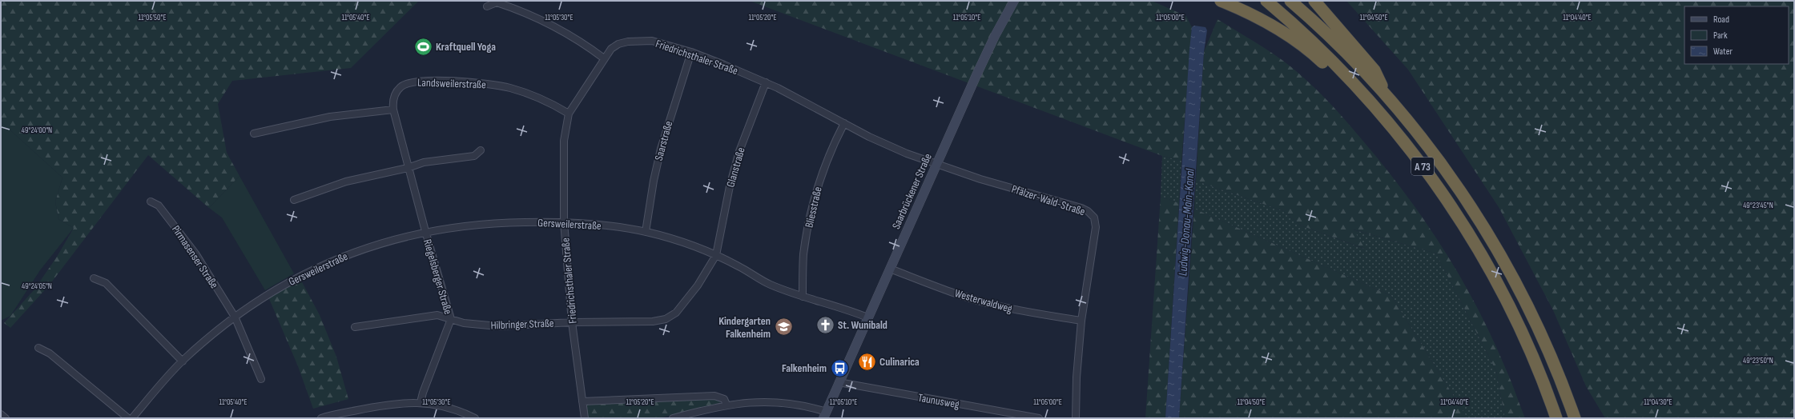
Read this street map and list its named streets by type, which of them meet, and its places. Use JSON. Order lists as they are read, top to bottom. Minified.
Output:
{"streets":{"highway":["A 73"],"main road":["Saarbrückener Straße"],"street":["Friedrichsthaler Straße","Landsweilerstraße","Saarstraße","Glanstraße","Pfälzer-Wald-Straße","Bliesstraße","Gersweilerstraße","Pirmasenser Straße","Riegelsberger Straße","Westerwaldweg","Hilbringer Straße","Taunusweg"]},"crossings":[["Friedrichsthaler Straße","Landsweilerstraße"],["Friedrichsthaler Straße","Saarstraße"],["Friedrichsthaler Straße","Glanstraße"],["Friedrichsthaler Straße","Saarbrückener Straße"],["Friedrichsthaler Straße","Pfälzer-Wald-Straße"],["Friedrichsthaler Straße","Bliesstraße"],["Friedrichsthaler Straße","Gersweilerstraße"],["Friedrichsthaler Straße","Hilbringer Straße"],["Landsweilerstraße","Riegelsberger Straße"],["Saarstraße","Gersweilerstraße"],["Glanstraße","Gersweilerstraße"],["Glanstraße","Hilbringer Straße"],["Saarbrückener Straße","Pfälzer-Wald-Straße"],["Saarbrückener Straße","Gersweilerstraße"],["Saarbrückener Straße","Westerwaldweg"],["Saarbrückener Straße","Taunusweg"],["Pfälzer-Wald-Straße","Westerwaldweg"],["Bliesstraße","Gersweilerstraße"],["Gersweilerstraße","Pirmasenser Straße"],["Gersweilerstraße","Riegelsberger Straße"],["Gersweilerstraße","Hilbringer Straße"],["Riegelsberger Straße","Hilbringer Straße"]],"water":["Ludwig-Donau-Main-Kanal"],"places":{"sports":["Kraftquell Yoga"],"church":["St. Wunibald"],"school or university":["Kindergarten Falkenheim"],"restaurant":["Culinarica"],"bus stop":["Falkenheim"]},"legend":["Road","Park","Water"],"coordinates":["11°05'50\"E","11°05'40\"E","11°05'30\"E","11°05'20\"E","11°05'10\"E","11°05'00\"E","11°04'50\"E","11°04'40\"E","49°24'00\"N","49°23'45\"N","49°24'05\"N","49°23'50\"N","11°04'30\"E"]}
